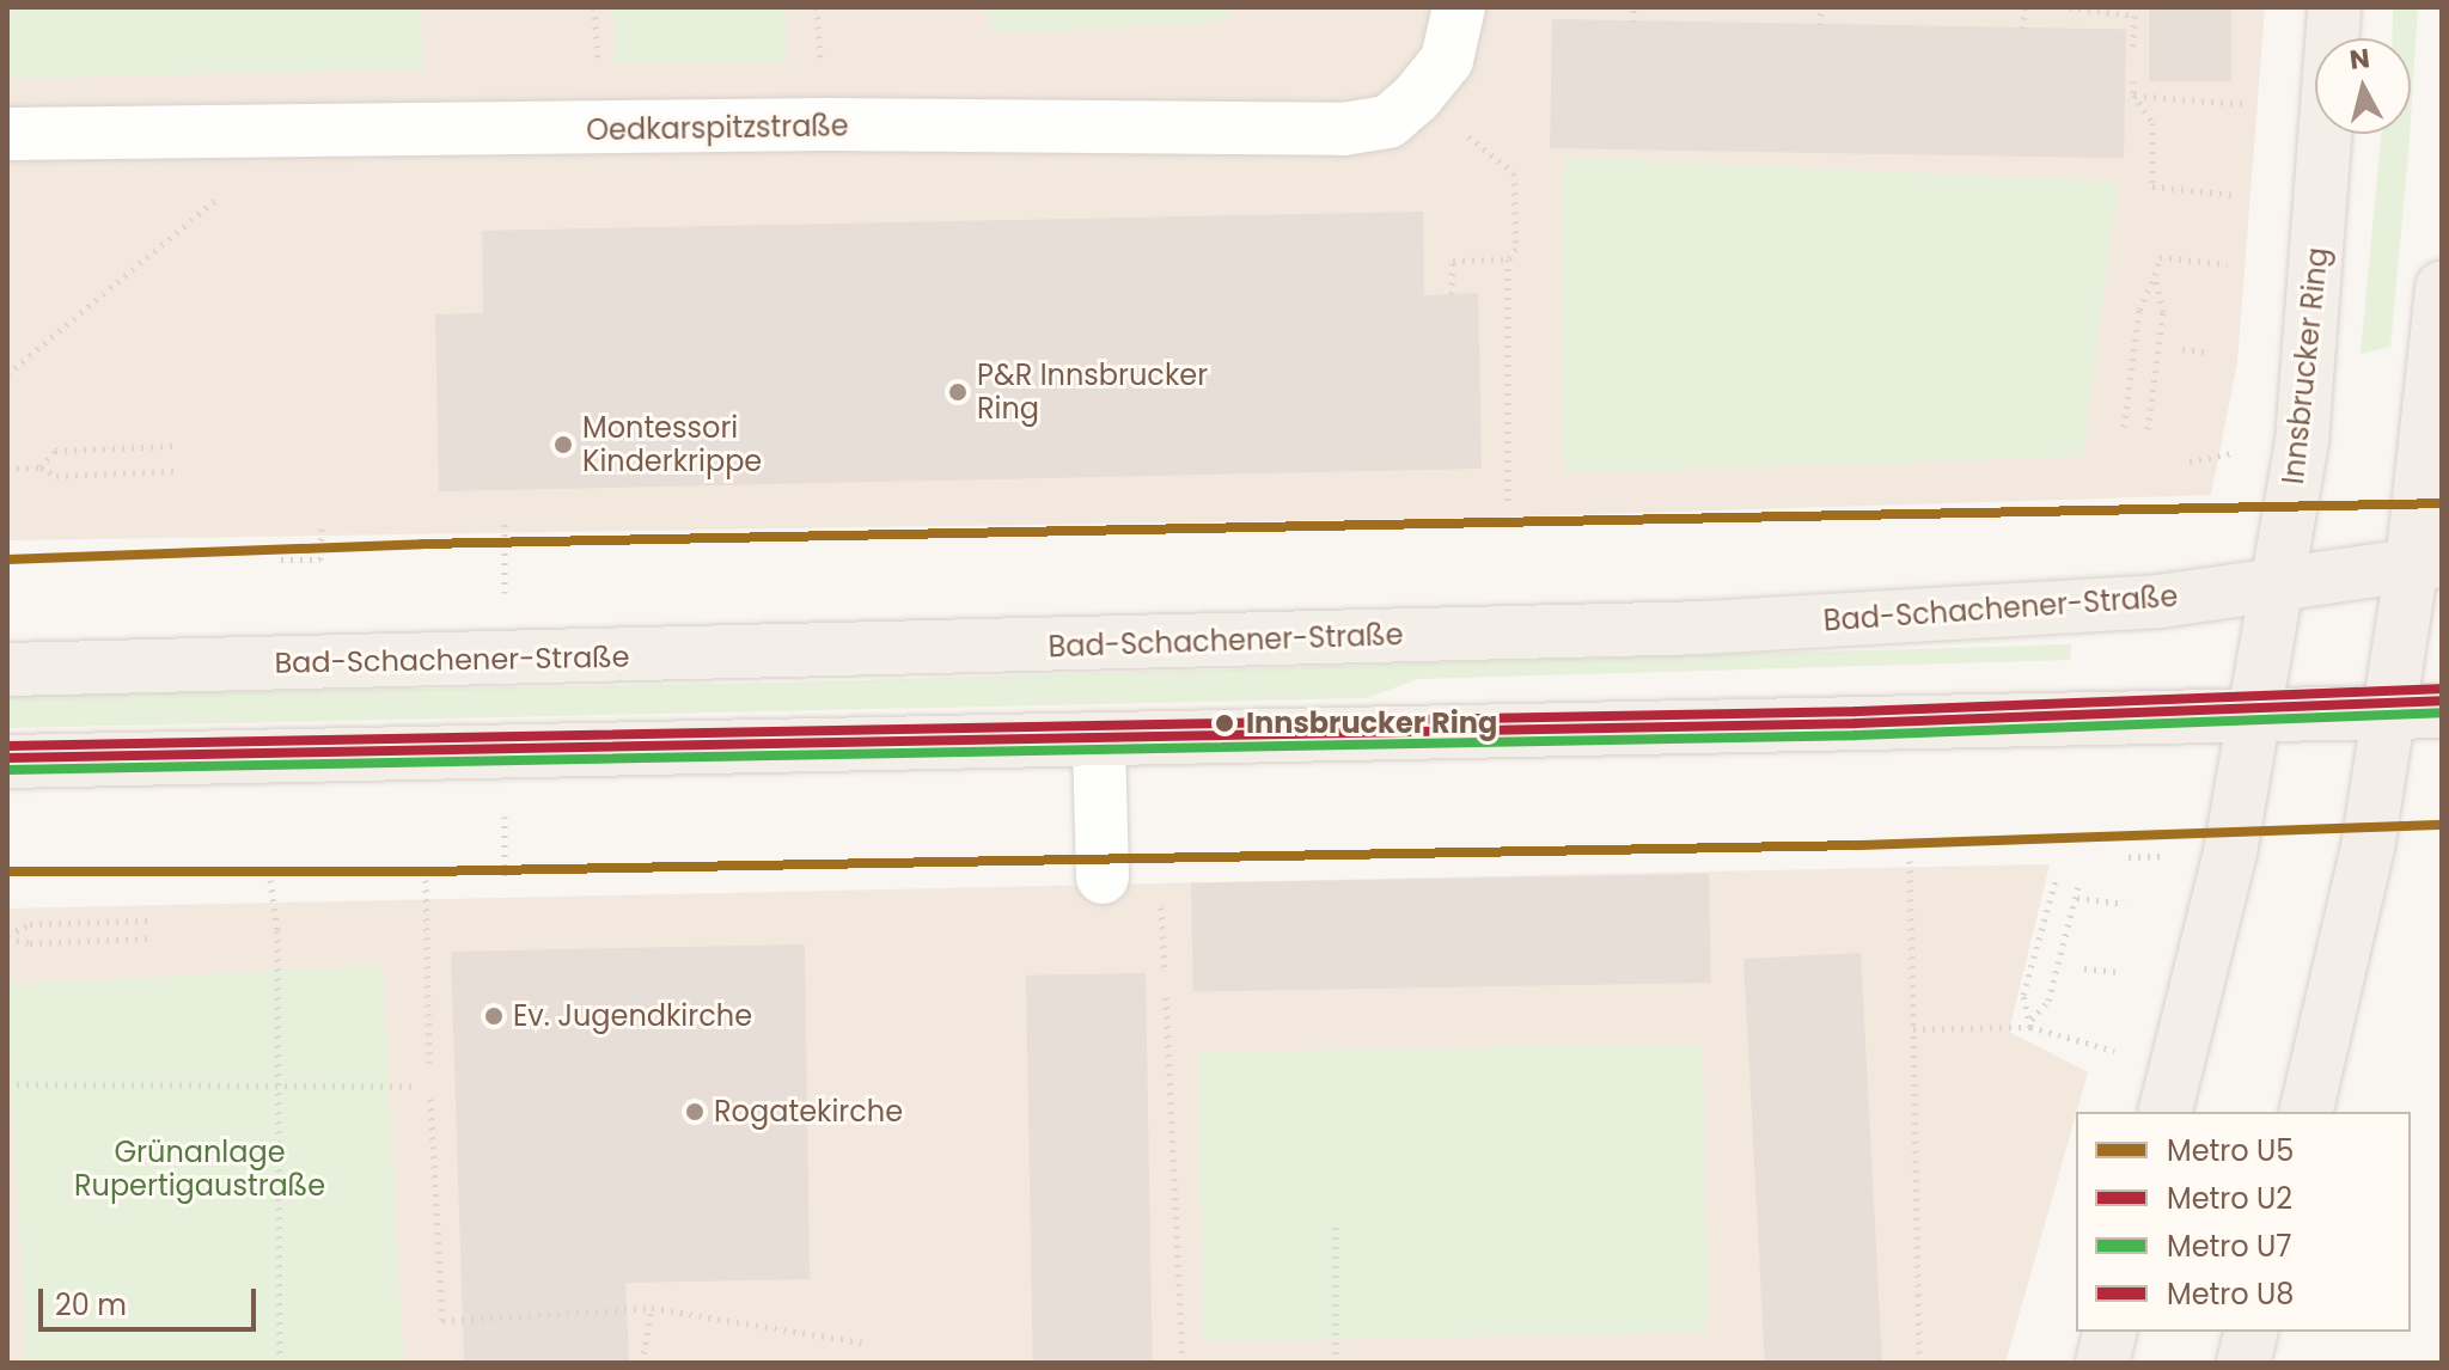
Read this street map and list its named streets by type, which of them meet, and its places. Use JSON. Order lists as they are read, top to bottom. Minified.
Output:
{"streets":{"main road":["Innsbrucker Ring","Bad-Schachener-Straße"],"street":["Oedkarspitzstraße"]},"crossings":[["Innsbrucker Ring","Bad-Schachener-Straße"]],"parks":["Grünanlage Rupertigaustraße"],"places":["P&R Innsbrucker Ring","Montessori Kinderkrippe","Innsbrucker Ring","Ev. Jugendkirche","Rogatekirche"],"lines":["metro line U5","metro line U8","metro line U2","metro line U7"],"legend":["Metro U5","Metro U2","Metro U7","Metro U8"],"scale_bar":"20 m","north":"top"}
